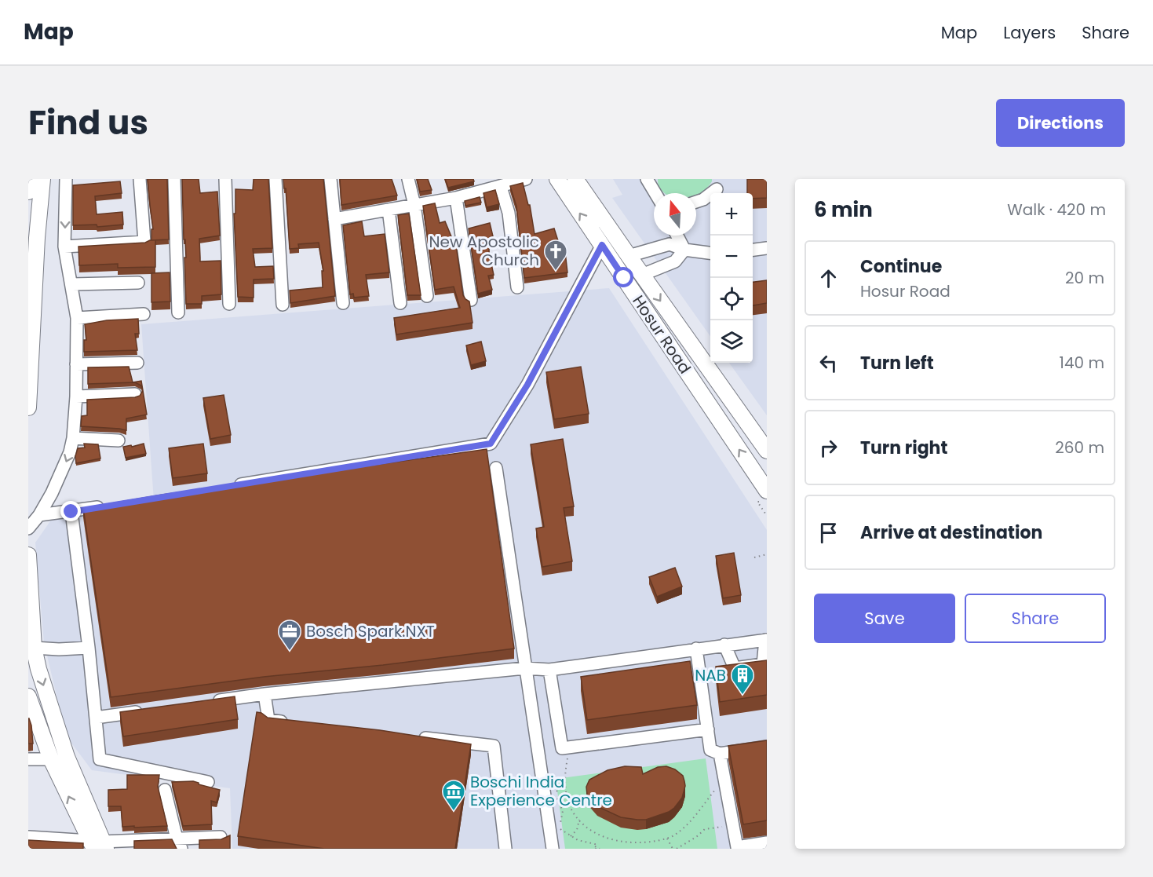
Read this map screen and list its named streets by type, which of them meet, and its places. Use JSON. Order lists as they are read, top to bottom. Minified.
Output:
{"streets":{"main road":["Hosur Road"]},"places":{"church":["New Apostolic Church"],"office":["Bosch Spark.NXT"],"building":["NAB"],"museum":["Boschi India Experience Centre"]},"north":"top","page":{"header":"Map","nav":["Map","Layers","Share"],"title":"Find us","buttons":["Directions",["Save","Share"]],"heading":["6 min","Walk · 420 m"],"map_buttons":["+","−"],"list":[["Continue","Hosur Road","20 m"],["Turn left","140 m"],["Turn right","260 m"],"Arrive at destination"]}}
